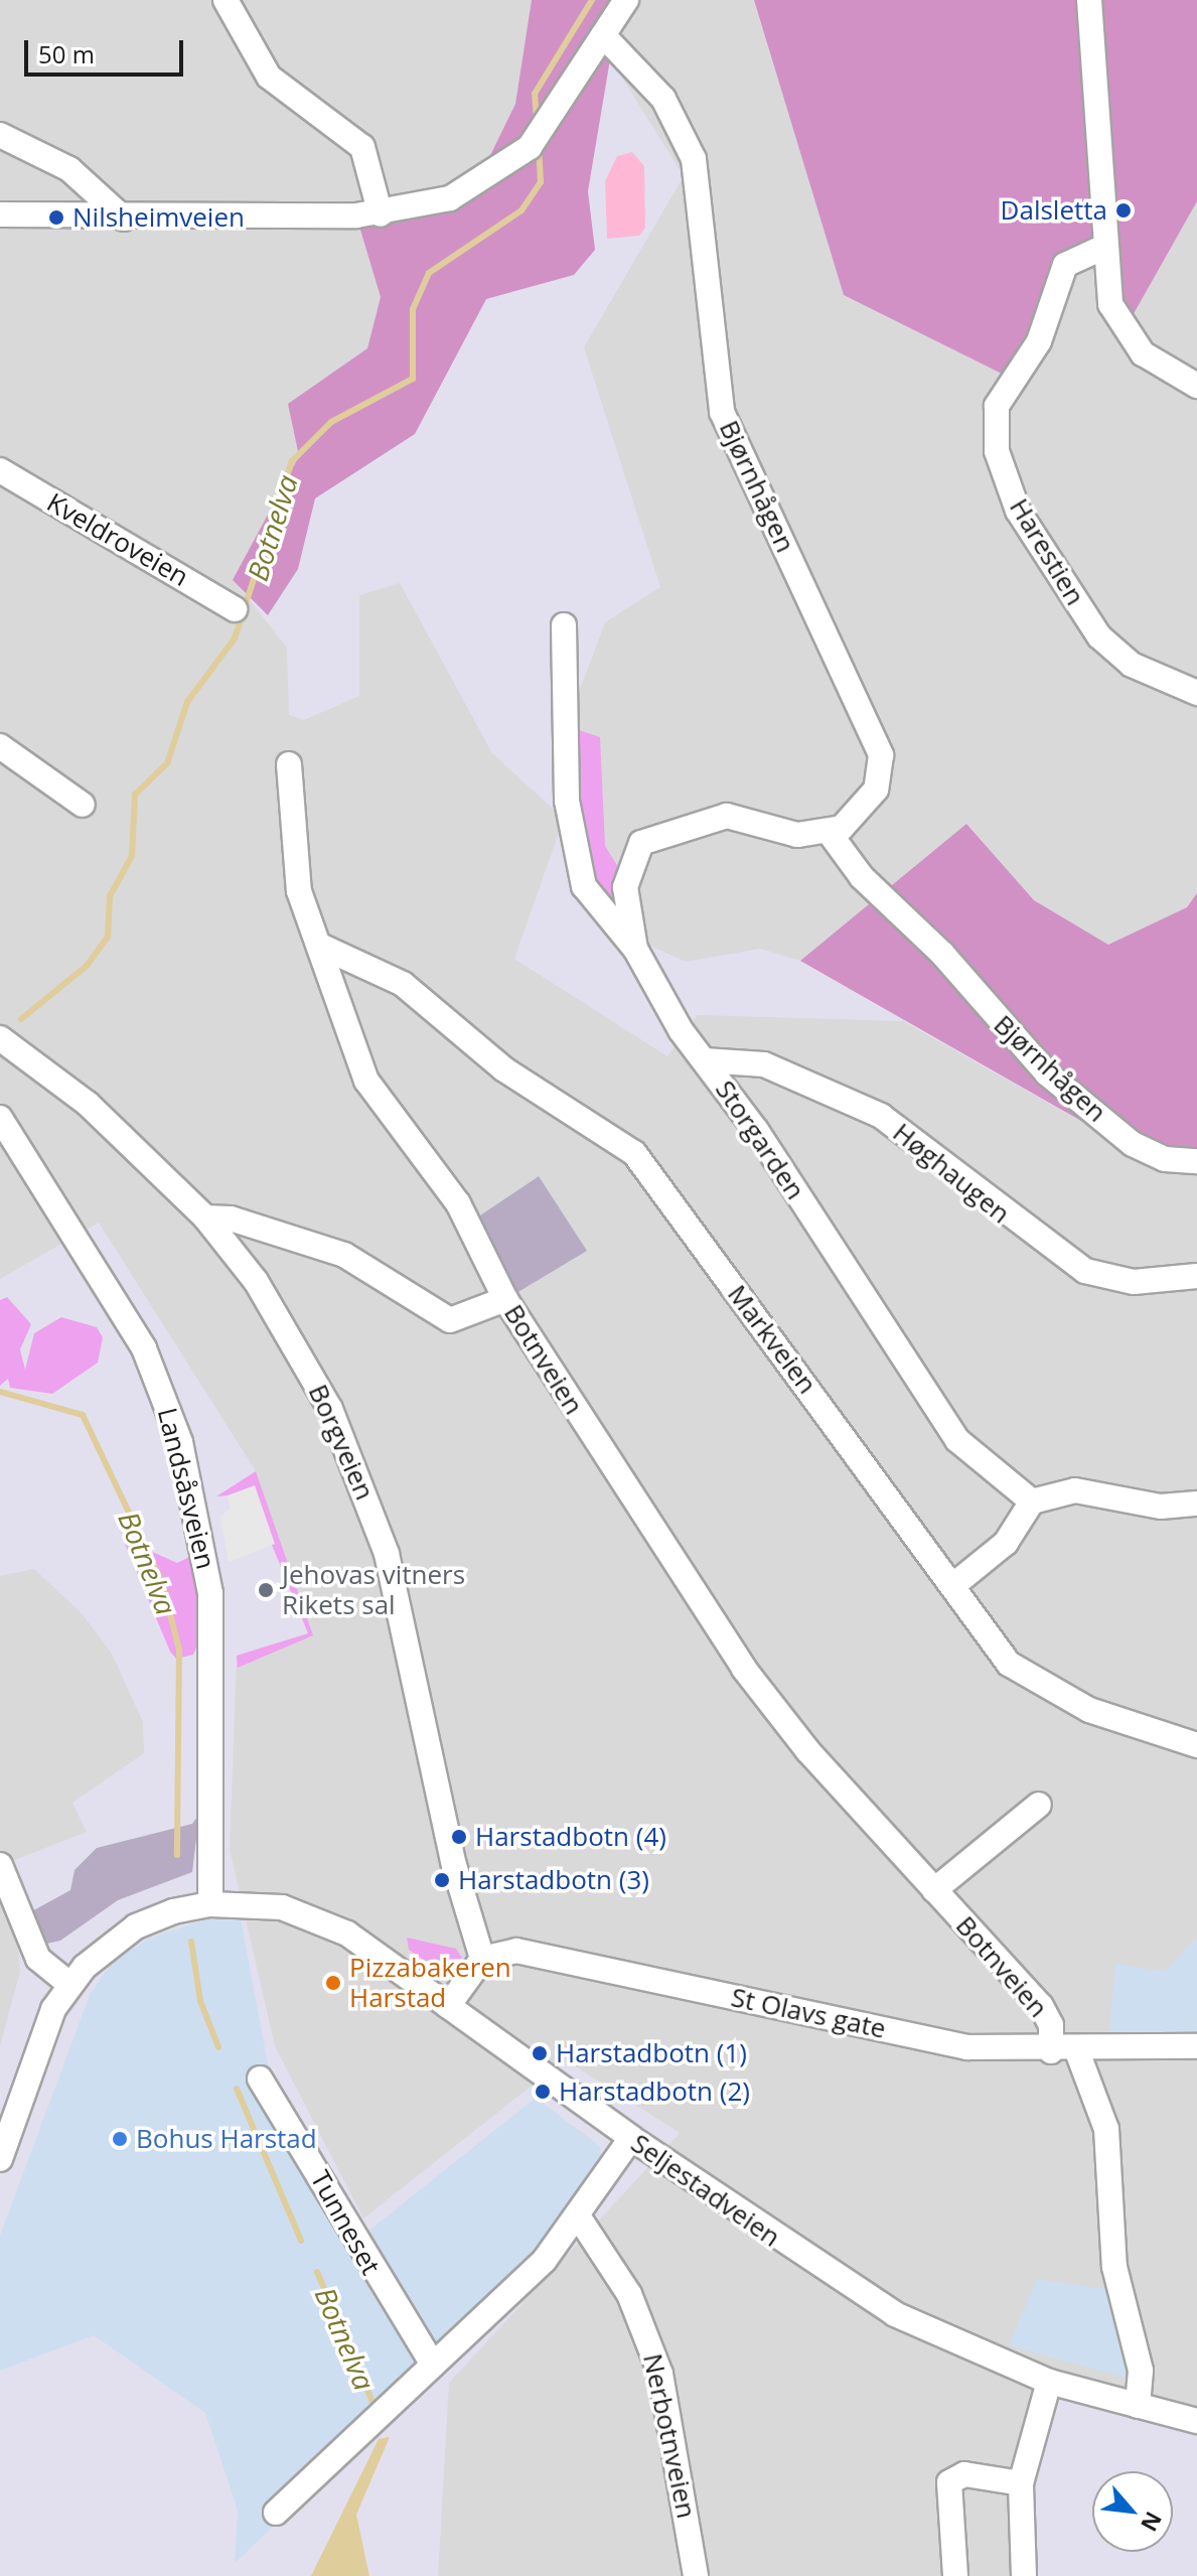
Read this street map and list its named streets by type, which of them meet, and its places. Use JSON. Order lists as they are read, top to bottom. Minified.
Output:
{"streets":{"street":["Bjørnhågen","Kveldroveien","Harestien","Storgarden","Høghaugen","Markveien","Botnveien","Borgveien","Landsåsveien","St Olavs gate","Seljestadveien","Tunneset","Nerbotnveien"]},"crossings":[["Storgarden","Høghaugen"],["Markveien","Botnveien"],["Botnveien","St Olavs gate"],["Borgveien","St Olavs gate"],["Landsåsveien","Seljestadveien"]],"water":["Botnelva"],"places":["Dalsletta","Nilsheimveien","Jehovas vitners Rikets sal","Harstadbotn (4)","Harstadbotn (3)","Pizzabakeren Harstad","Harstadbotn (1)","Harstadbotn (2)","Bohus Harstad"],"scale_bar":"50 m","north":"bottom right"}
